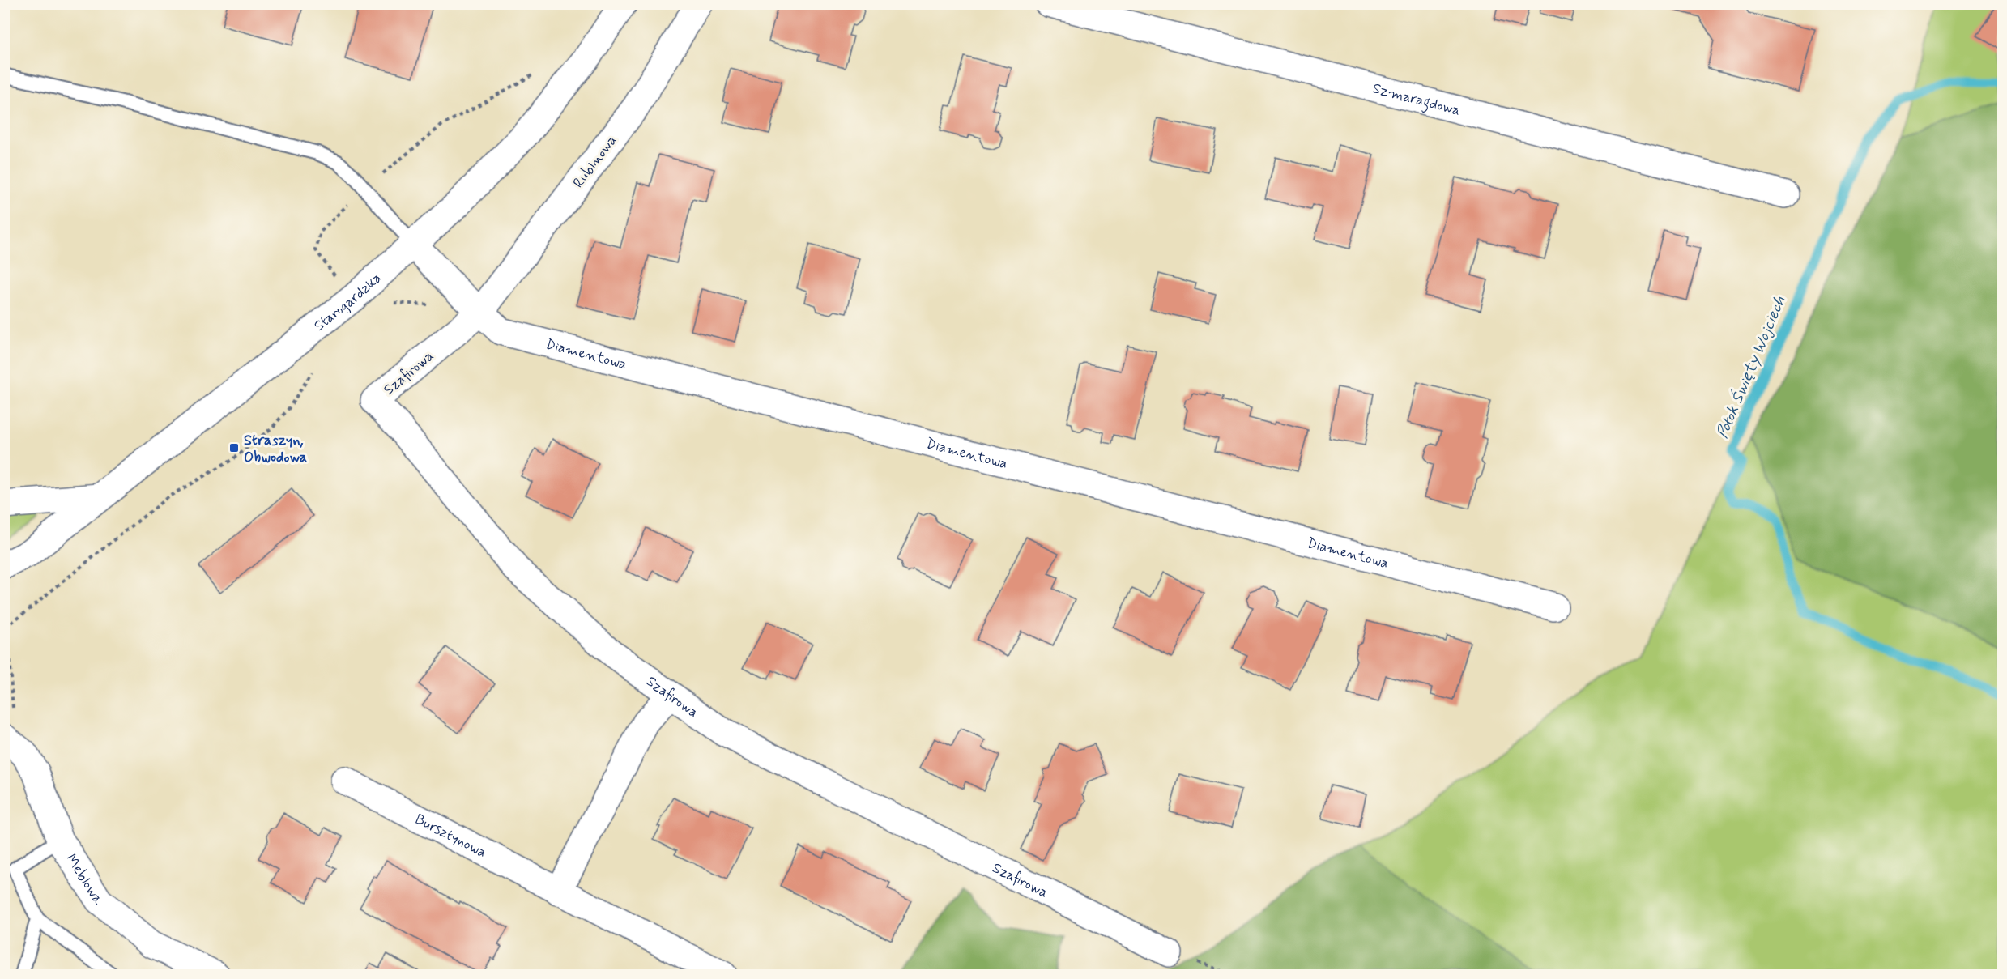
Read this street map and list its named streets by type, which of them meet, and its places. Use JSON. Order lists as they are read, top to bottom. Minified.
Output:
{"streets":{"main road":["Szmaragdowa","Rubinowa","Starogardzka","Diamentowa","Szafirowa","Bursztynowa","Meblowa"]},"crossings":[["Rubinowa","Diamentowa"],["Rubinowa","Szafirowa"],["Starogardzka","Diamentowa"],["Diamentowa","Szafirowa"]],"water":["Potok Święty Wojciech"],"places":{"transit":["Straszyn, Obwodowa"]}}
